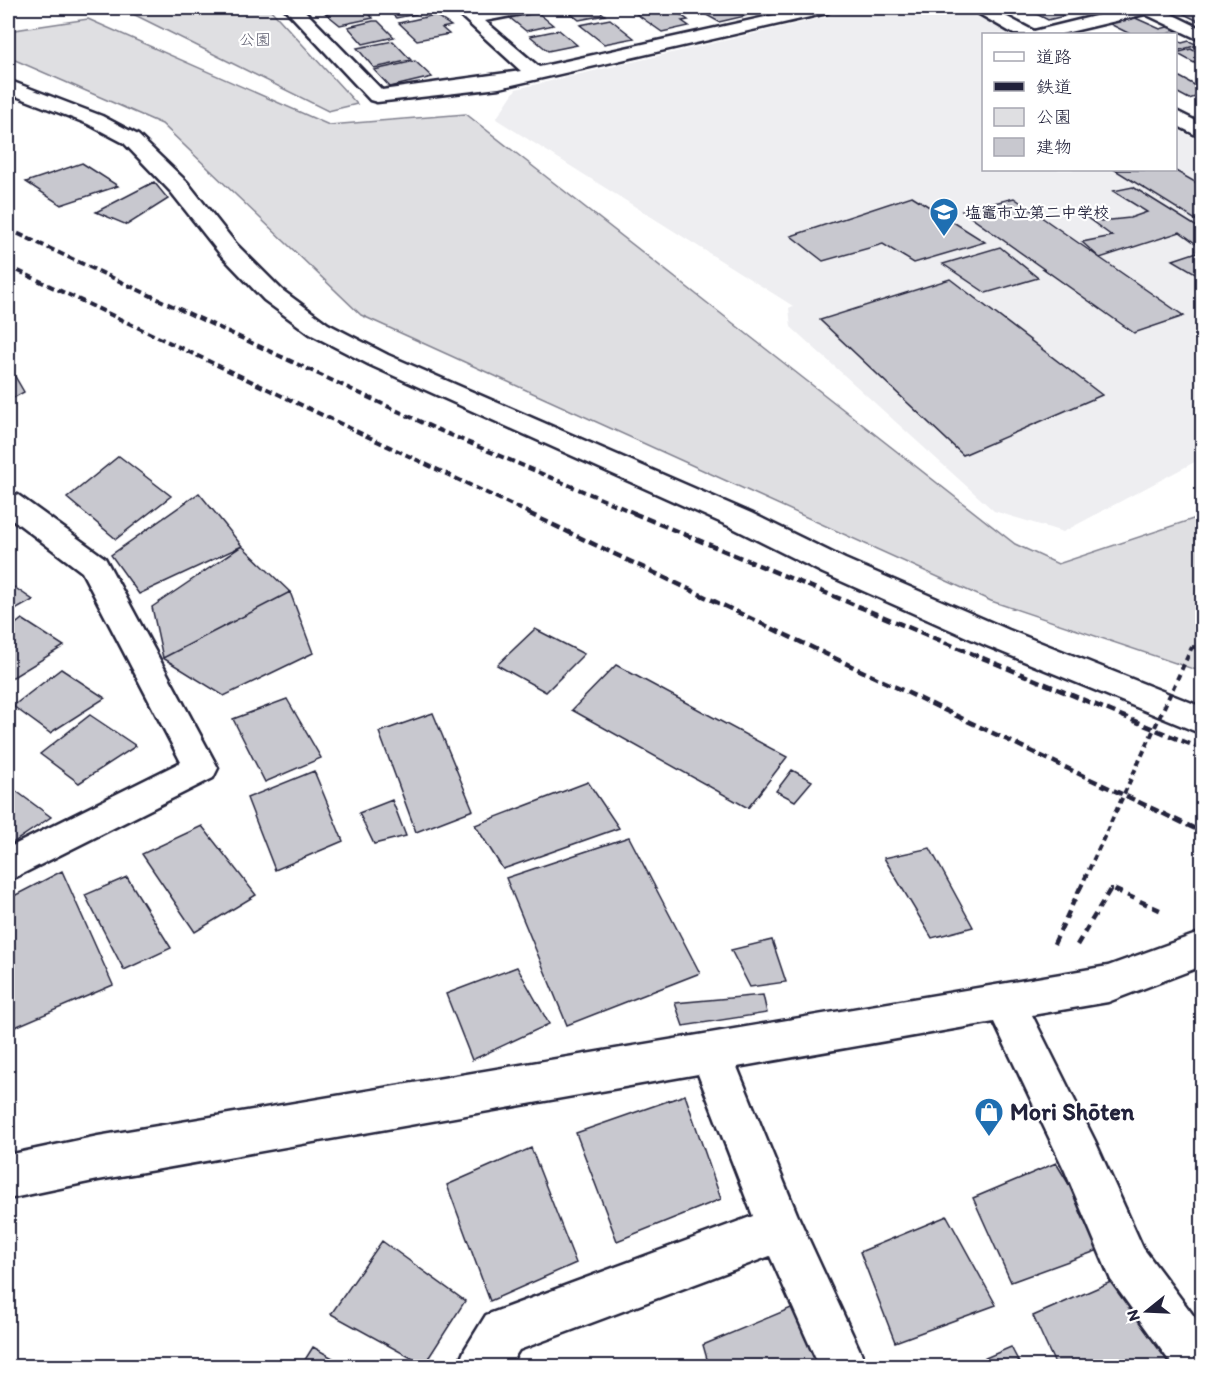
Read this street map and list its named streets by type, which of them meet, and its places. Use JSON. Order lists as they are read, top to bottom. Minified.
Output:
{"parks":["公園"],"places":{"school or university":["塩竈市立第二中学校"],"shop":["Mori Shōten"]},"legend":["道路","鉄道","公園","建物"],"north":"left"}
